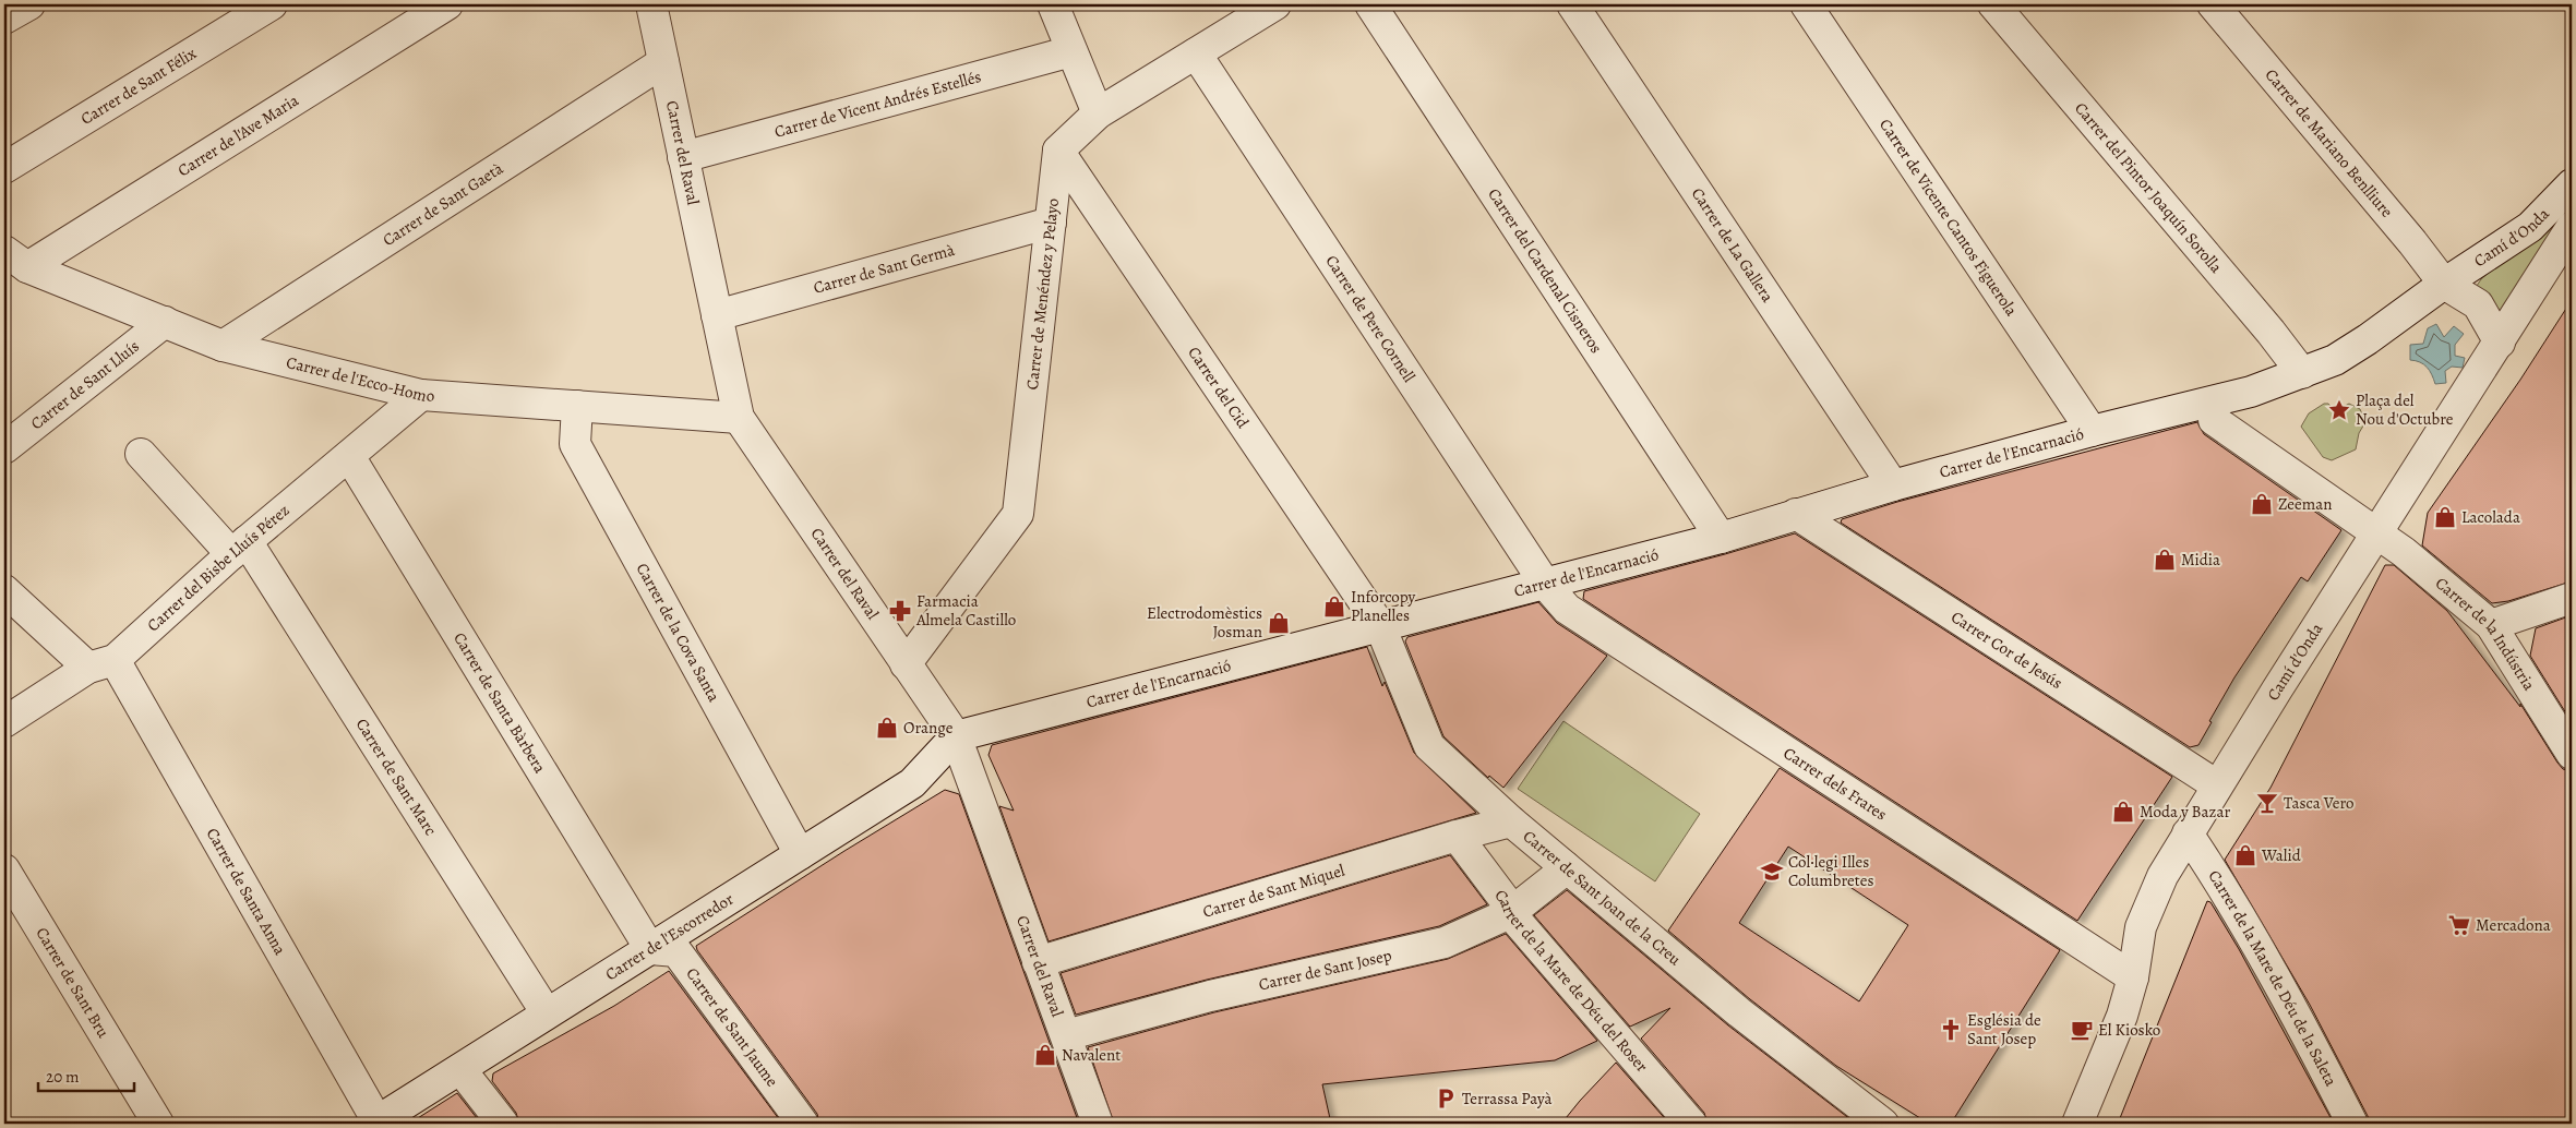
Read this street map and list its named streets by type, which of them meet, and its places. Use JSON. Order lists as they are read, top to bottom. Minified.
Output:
{"streets":{"street":["Carrer de Sant Félix","Carrer de Vicent Andrés Estellés","Carrer de l'Ave Maria","Carrer de Mariano Benlliure","Carrer del Raval","Carrer del Pintor Joaquín Sorolla","Carrer de Sant Gaetà","Carrer de Vicente Cantos Figuerola","Camí d'Onda","Carrer de La Gallera","Carrer de Sant Germà","Carrer del Cardenal Cisneros","Carrer de Menéndez y Pelayo","Carrer de Pere Cornell","Carrer de l'Ecco-Homo","Carrer de Sant Lluís","Carrer del Cid","Carrer de l'Encarnació","Carrer del Bisbe Lluís Pérez","Carrer de la Cova Santa","Carrer de la Indústria","Carrer Cor de Jesús","Carrer de Santa Bàrbera","Carrer de Sant Marc","Carrer dels Frares","Carrer de Sant Miquel","Carrer de Santa Anna","Carrer de Sant Joan de la Creu","Carrer de l'Escorredor","Carrer de Sant Josep","Carrer de la Mare de Déu de la Saleta","Carrer de la Mare de Déu del Roser","Carrer de Sant Bru","Carrer de Sant Jaume"]},"crossings":[["Carrer de Vicent Andrés Estellés","Carrer del Raval"],["Carrer de l'Ave Maria","Carrer de l'Ecco-Homo"],["Carrer de Mariano Benlliure","Camí d'Onda"],["Carrer del Raval","Carrer de Sant Gaetà"],["Carrer del Raval","Carrer de Sant Germà"],["Carrer del Raval","Carrer de Menéndez y Pelayo"],["Carrer del Raval","Carrer de l'Ecco-Homo"],["Carrer del Raval","Carrer de l'Encarnació"],["Carrer del Raval","Carrer de Sant Miquel"],["Carrer del Raval","Carrer de l'Escorredor"],["Carrer del Raval","Carrer de Sant Josep"],["Carrer de Sant Gaetà","Carrer de l'Ecco-Homo"],["Carrer de Vicente Cantos Figuerola","Carrer de l'Encarnació"],["Camí d'Onda","Carrer de la Indústria"],["Camí d'Onda","Carrer Cor de Jesús"],["Camí d'Onda","Carrer dels Frares"],["Camí d'Onda","Carrer de la Mare de Déu de la Saleta"],["Carrer de La Gallera","Carrer de l'Encarnació"],["Carrer de Sant Germà","Carrer de Menéndez y Pelayo"],["Carrer del Cardenal Cisneros","Carrer de l'Encarnació"],["Carrer de Menéndez y Pelayo","Carrer del Cid"],["Carrer de Pere Cornell","Carrer de l'Encarnació"],["Carrer de Pere Cornell","Carrer dels Frares"],["Carrer de l'Ecco-Homo","Carrer de Sant Lluís"],["Carrer de l'Ecco-Homo","Carrer del Bisbe Lluís Pérez"],["Carrer de l'Ecco-Homo","Carrer de la Cova Santa"],["Carrer del Cid","Carrer de l'Encarnació"],["Carrer del Cid","Carrer de Sant Joan de la Creu"],["Carrer de l'Encarnació","Carrer Cor de Jesús"],["Carrer de l'Encarnació","Carrer dels Frares"],["Carrer de l'Encarnació","Carrer de Sant Joan de la Creu"],["Carrer de l'Encarnació","Carrer de l'Escorredor"],["Carrer del Bisbe Lluís Pérez","Carrer de Santa Bàrbera"],["Carrer del Bisbe Lluís Pérez","Carrer de Sant Marc"],["Carrer del Bisbe Lluís Pérez","Carrer de Santa Anna"],["Carrer de la Cova Santa","Carrer de l'Escorredor"],["Carrer de Santa Bàrbera","Carrer de l'Escorredor"],["Carrer de Santa Bàrbera","Carrer de Sant Jaume"],["Carrer de Sant Marc","Carrer de l'Escorredor"],["Carrer de Sant Miquel","Carrer de Sant Joan de la Creu"],["Carrer de Sant Miquel","Carrer de la Mare de Déu del Roser"],["Carrer de Santa Anna","Carrer de l'Escorredor"],["Carrer de Sant Joan de la Creu","Carrer de Sant Josep"],["Carrer de l'Escorredor","Carrer de Sant Jaume"],["Carrer de Sant Josep","Carrer de la Mare de Déu del Roser"]],"places":{"place":["Plaça del Nou d'Octubre"],"shop":["Zeeman","Lacolada","Midia","Inforcopy Planelles","Electrodomèstics Josman","Orange","Moda y Bazar","Walid","Navalent"],"pharmacy":["Farmacia Almela Castillo"],"bar":["Tasca Vero"],"school or university":["Col·legi Illes Columbretes"],"supermarket":["Mercadona"],"church":["Església de Sant Josep"],"cafe":["El Kiosko"],"parking":["Terrassa Payà"]},"scale_bar":"20 m"}
